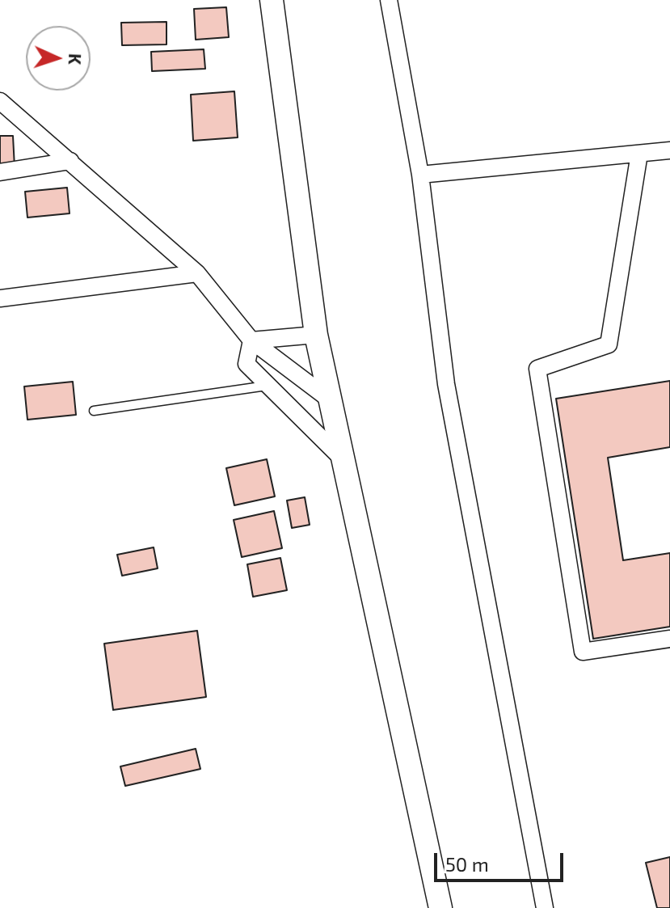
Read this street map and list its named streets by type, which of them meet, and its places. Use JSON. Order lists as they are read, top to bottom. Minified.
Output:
{"scale_bar":"50 m","north":"right"}
